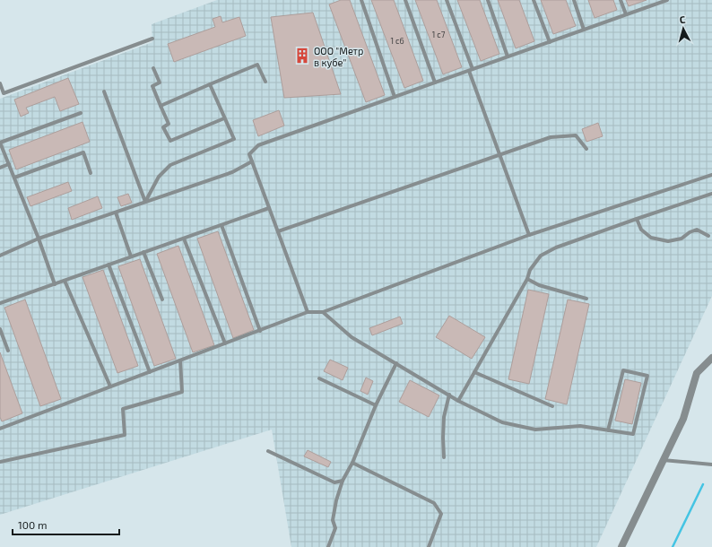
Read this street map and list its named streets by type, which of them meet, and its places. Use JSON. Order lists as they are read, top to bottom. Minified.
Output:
{"places":{"building":["ООО \"Метр в кубе\""]},"house_numbers":["1 с7","1 с6"],"scale_bar":"100 m","north":"top"}
